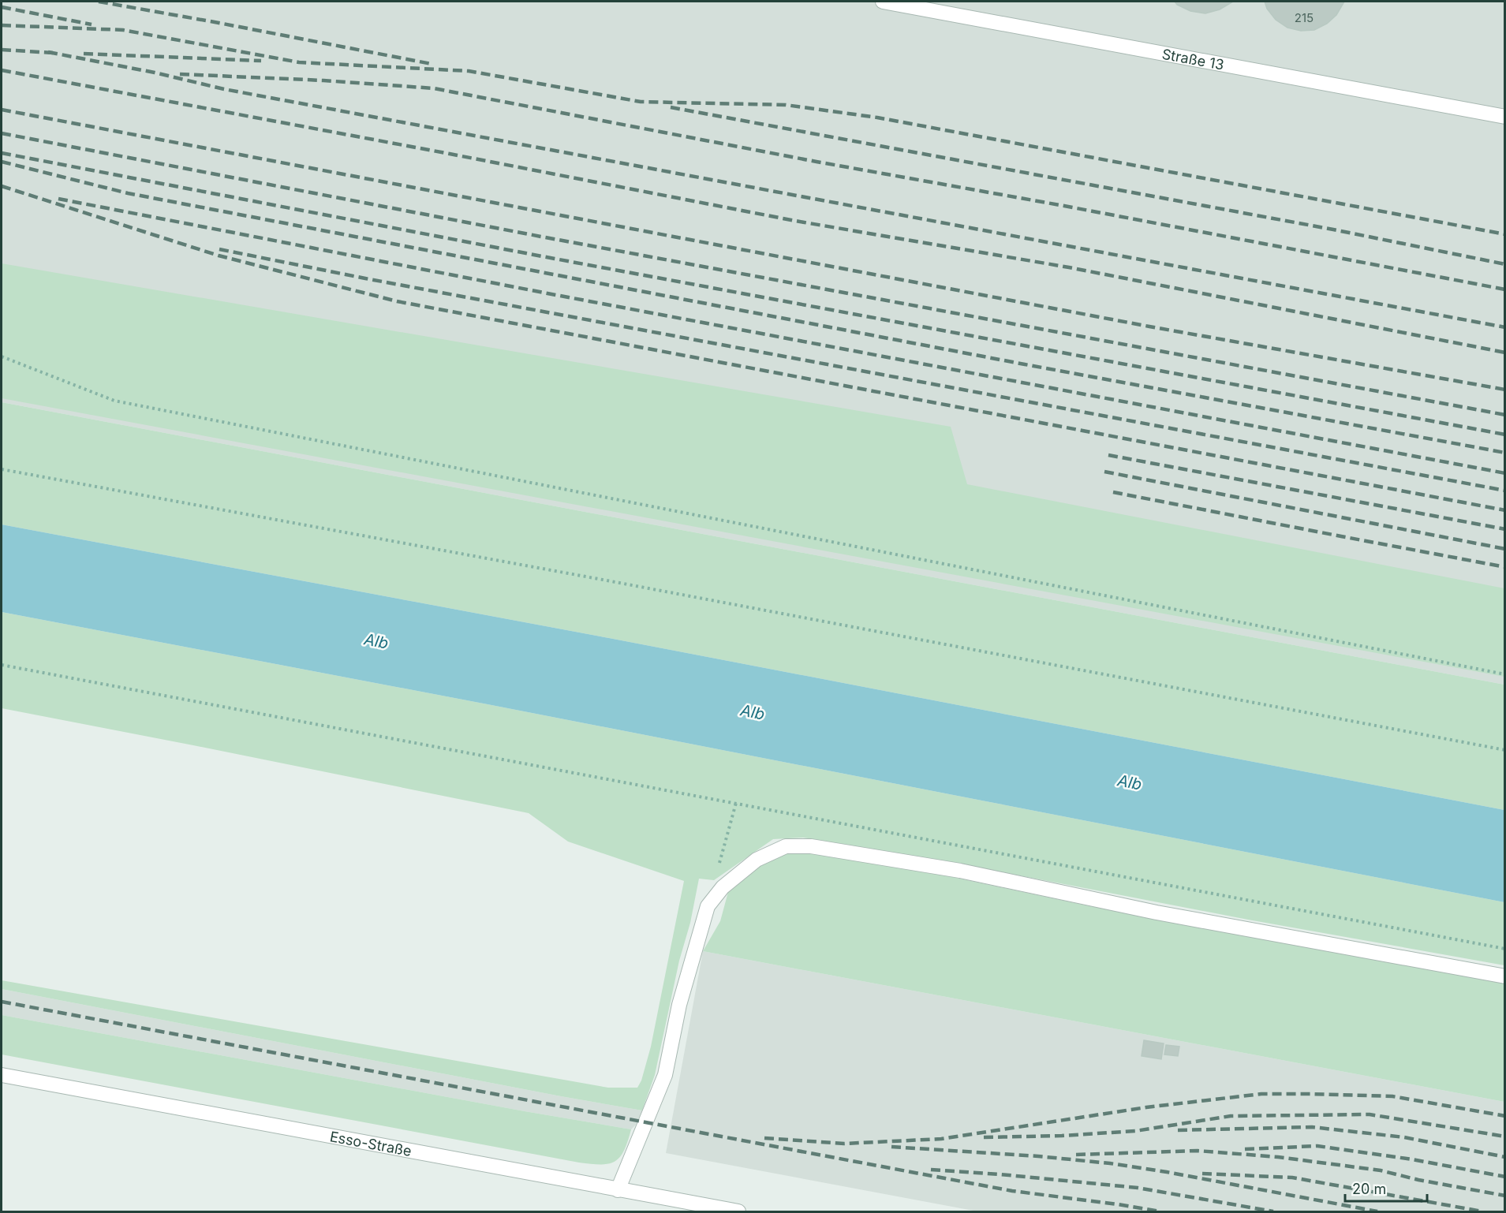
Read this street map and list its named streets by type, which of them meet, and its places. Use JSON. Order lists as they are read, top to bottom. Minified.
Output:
{"streets":{"street":["Straße 13","Esso-Straße"]},"water":["Alb"],"house_numbers":["215"],"scale_bar":"20 m"}
